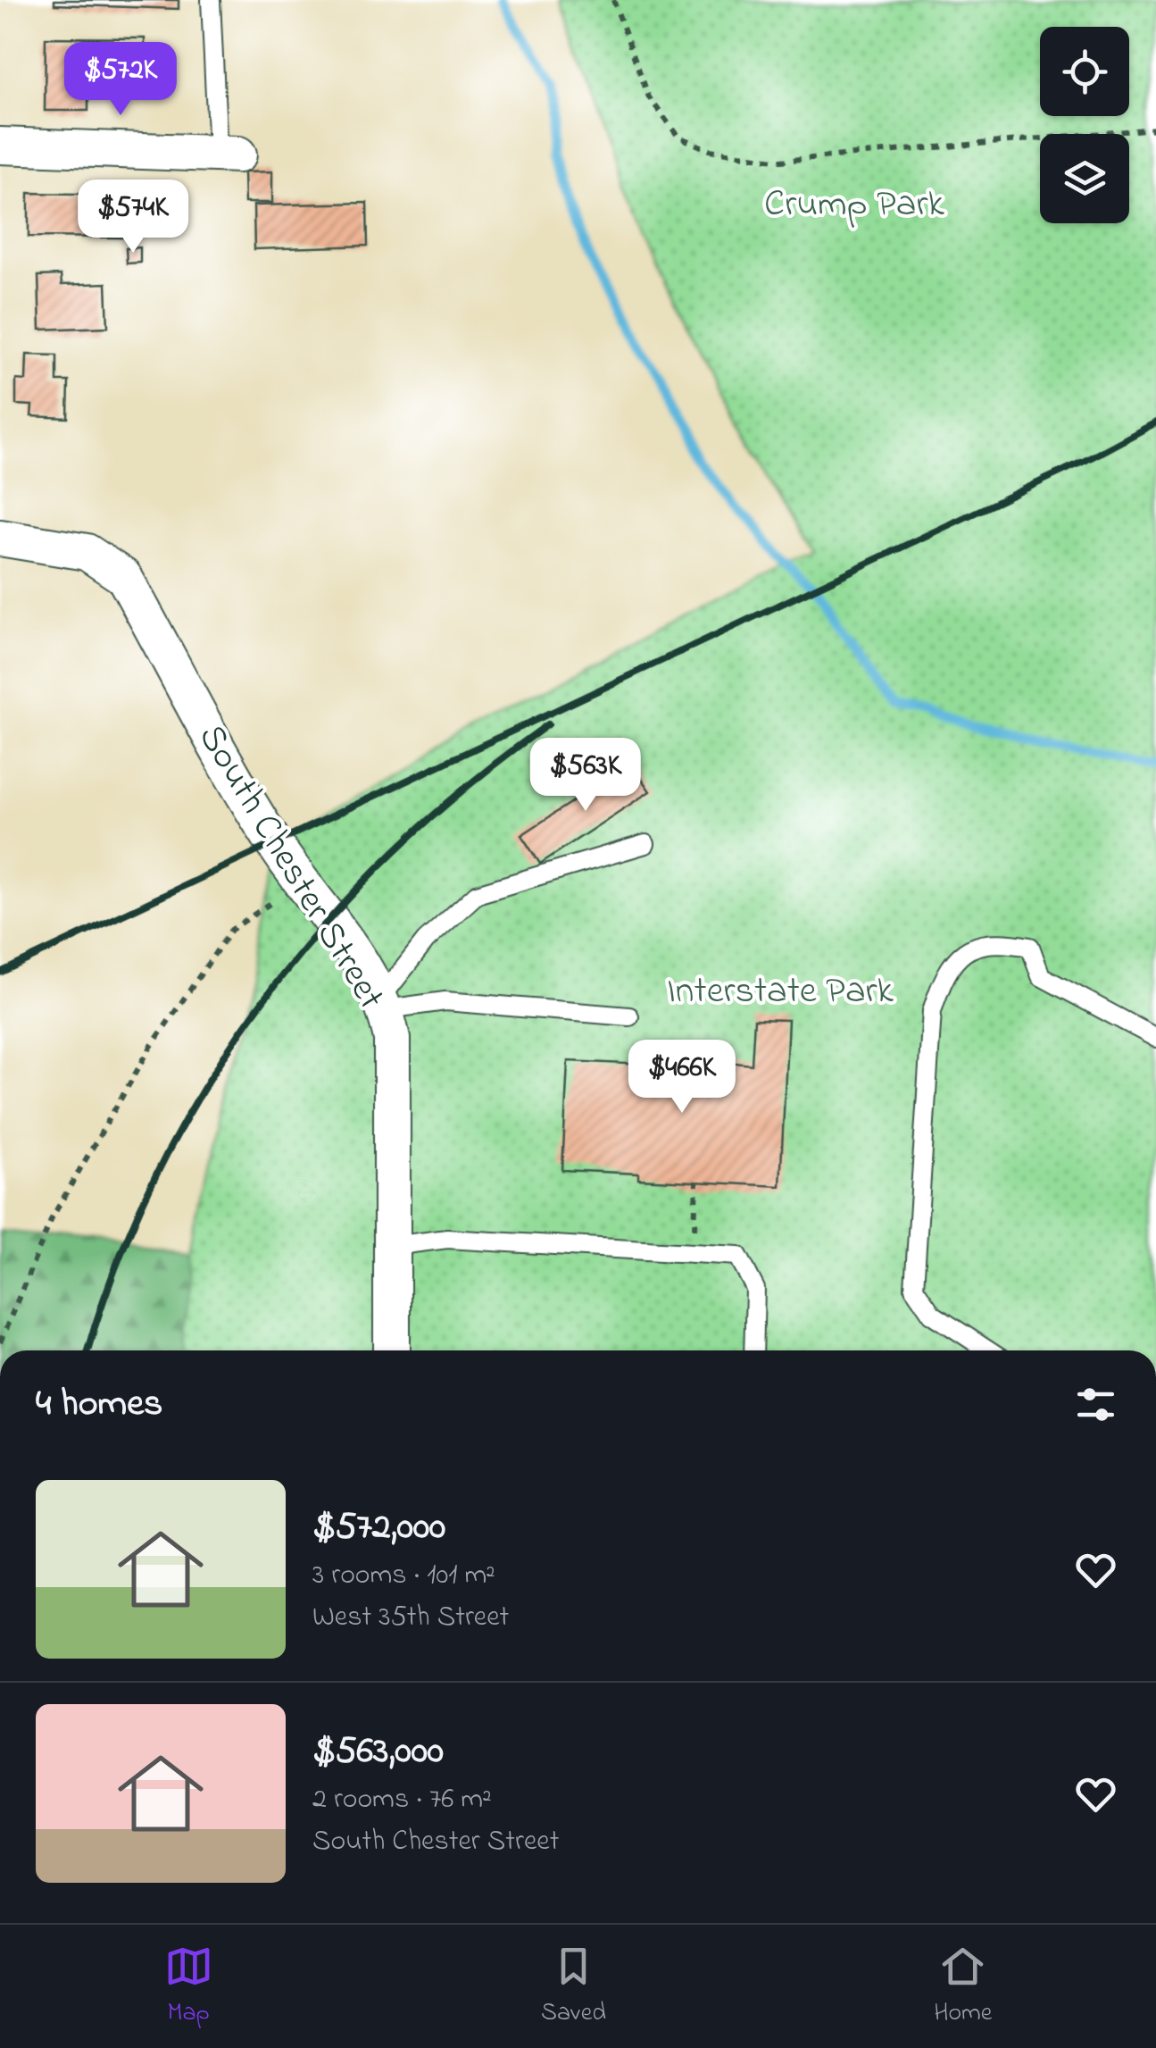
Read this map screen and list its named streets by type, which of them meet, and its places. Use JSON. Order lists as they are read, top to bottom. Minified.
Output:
{"streets":{"street":["South Chester Street"]},"parks":["Crump Park","Interstate Park"],"page":{"price":["$572K","$574K","$563K","$466K"],"heading":"4 homes","list":[{"name":"$572,000","note":"3 rooms · 101 m² · West 35th Street"},{"name":"$563,000","note":"2 rooms · 76 m² · South Chester Street"}],"tabs":["Map","Saved","Home"]}}
